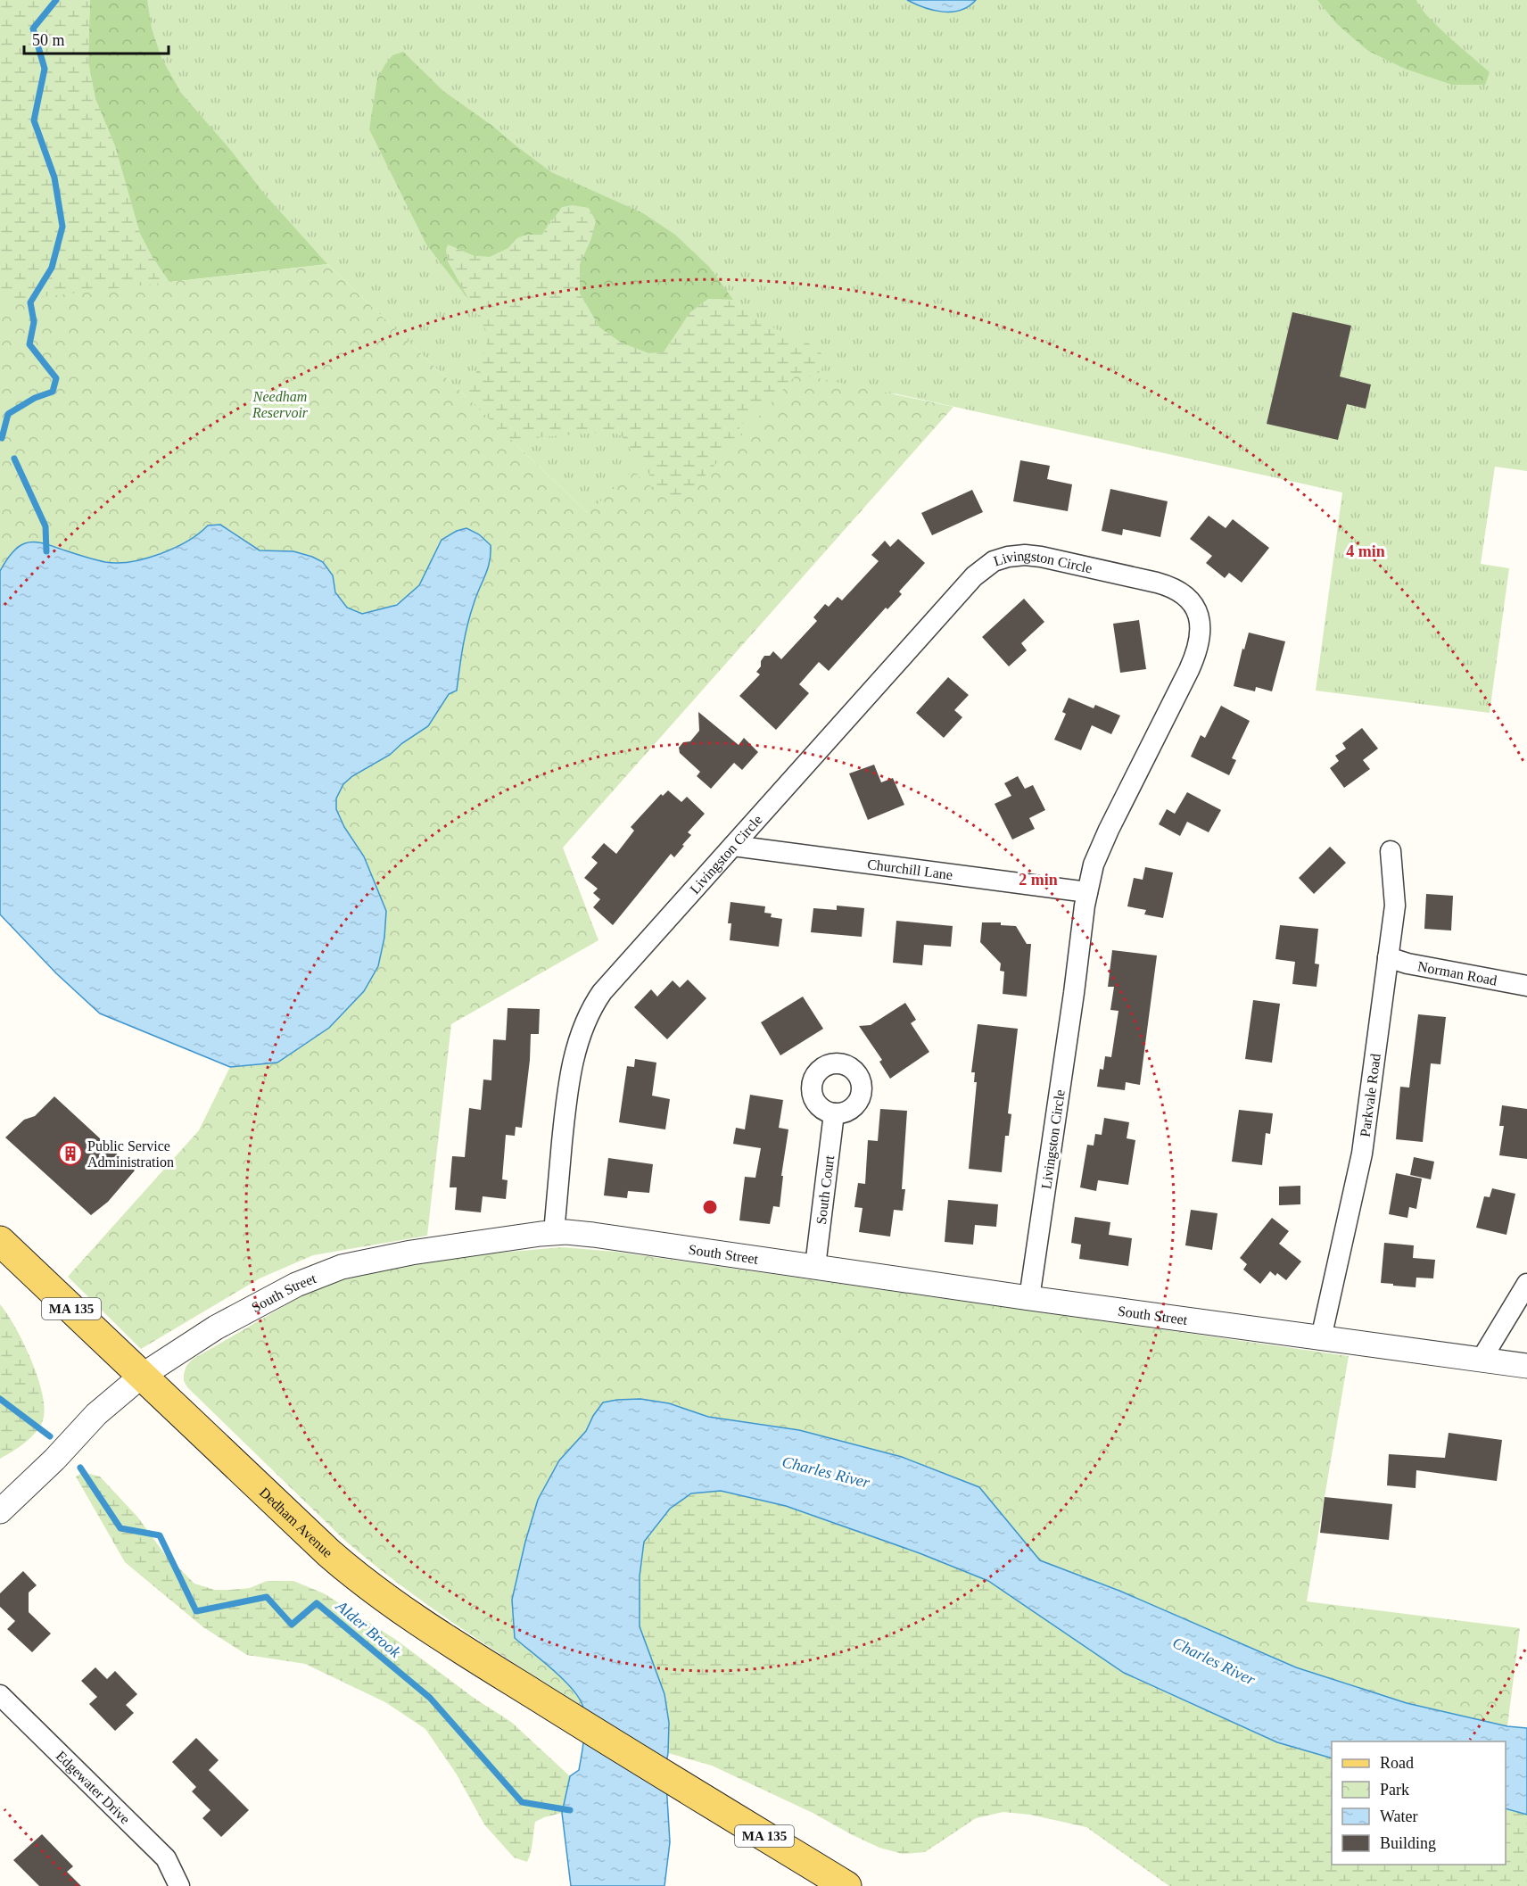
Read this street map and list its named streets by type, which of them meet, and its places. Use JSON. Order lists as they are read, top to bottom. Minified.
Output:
{"streets":{"main road":["MA 135","Dedham Avenue"],"street":["Livingston Circle","Churchill Lane","Norman Road","Parkvale Road","South Court","South Street","Edgewater Drive"]},"crossings":[["Livingston Circle","Churchill Lane"],["Livingston Circle","South Street"],["Norman Road","Parkvale Road"],["Parkvale Road","South Street"],["South Court","South Street"],["South Street","Dedham Avenue"]],"water":["Charles River","Alder Brook"],"parks":["Needham Reservoir"],"places":{"building":["Public Service Administration"]},"legend":["Road","Park","Water","Building"],"scale_bar":"50 m","rings":["4 min","2 min"]}
